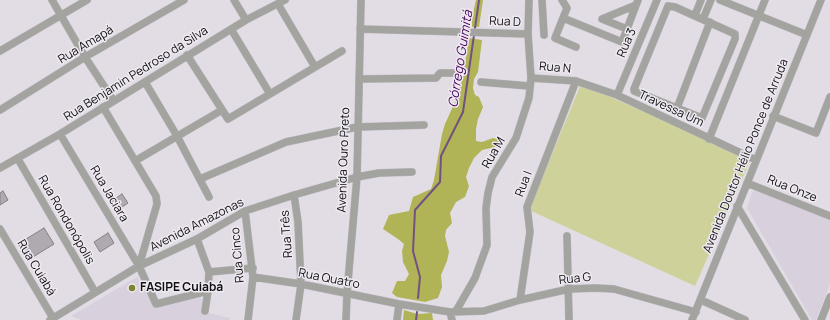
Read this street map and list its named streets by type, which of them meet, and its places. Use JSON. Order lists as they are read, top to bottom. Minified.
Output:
{"streets":{"street":["Rua D","Rua 3","Rua Amapá","Rua N","Rua Benjamin Pedroso da Silva","Travessa Um","Rua M","Avenida Doutor Hélio Ponce de Arruda","Avenida Ouro Preto","Rua I","Rua Onze","Rua Jaciara","Rua Rondonópolis","Avenida Amazonas","Rua Três","Rua Cinco","Rua Cuiabá","Rua Quatro","Rua G"]},"crossings":[["Rua D","Rua M"],["Rua D","Avenida Ouro Preto"],["Rua 3","Travessa Um"],["Rua N","Travessa Um"],["Rua N","Rua M"],["Rua N","Rua I"],["Rua Benjamin Pedroso da Silva","Rua Jaciara"],["Rua Benjamin Pedroso da Silva","Rua Rondonópolis"],["Travessa Um","Avenida Doutor Hélio Ponce de Arruda"],["Travessa Um","Rua I"],["Rua M","Rua Quatro"],["Rua M","Rua G"],["Avenida Doutor Hélio Ponce de Arruda","Rua Onze"],["Avenida Doutor Hélio Ponce de Arruda","Rua G"],["Avenida Ouro Preto","Avenida Amazonas"],["Avenida Ouro Preto","Rua Quatro"],["Rua I","Rua G"],["Rua Jaciara","Avenida Amazonas"],["Rua Rondonópolis","Avenida Amazonas"],["Avenida Amazonas","Rua Três"],["Avenida Amazonas","Rua Cinco"],["Avenida Amazonas","Rua Cuiabá"],["Rua Três","Rua Quatro"],["Rua Cinco","Rua Quatro"],["Rua Quatro","Rua G"]],"water":["Córrego Guimitá"],"places":["FASIPE Cuiabá"]}
